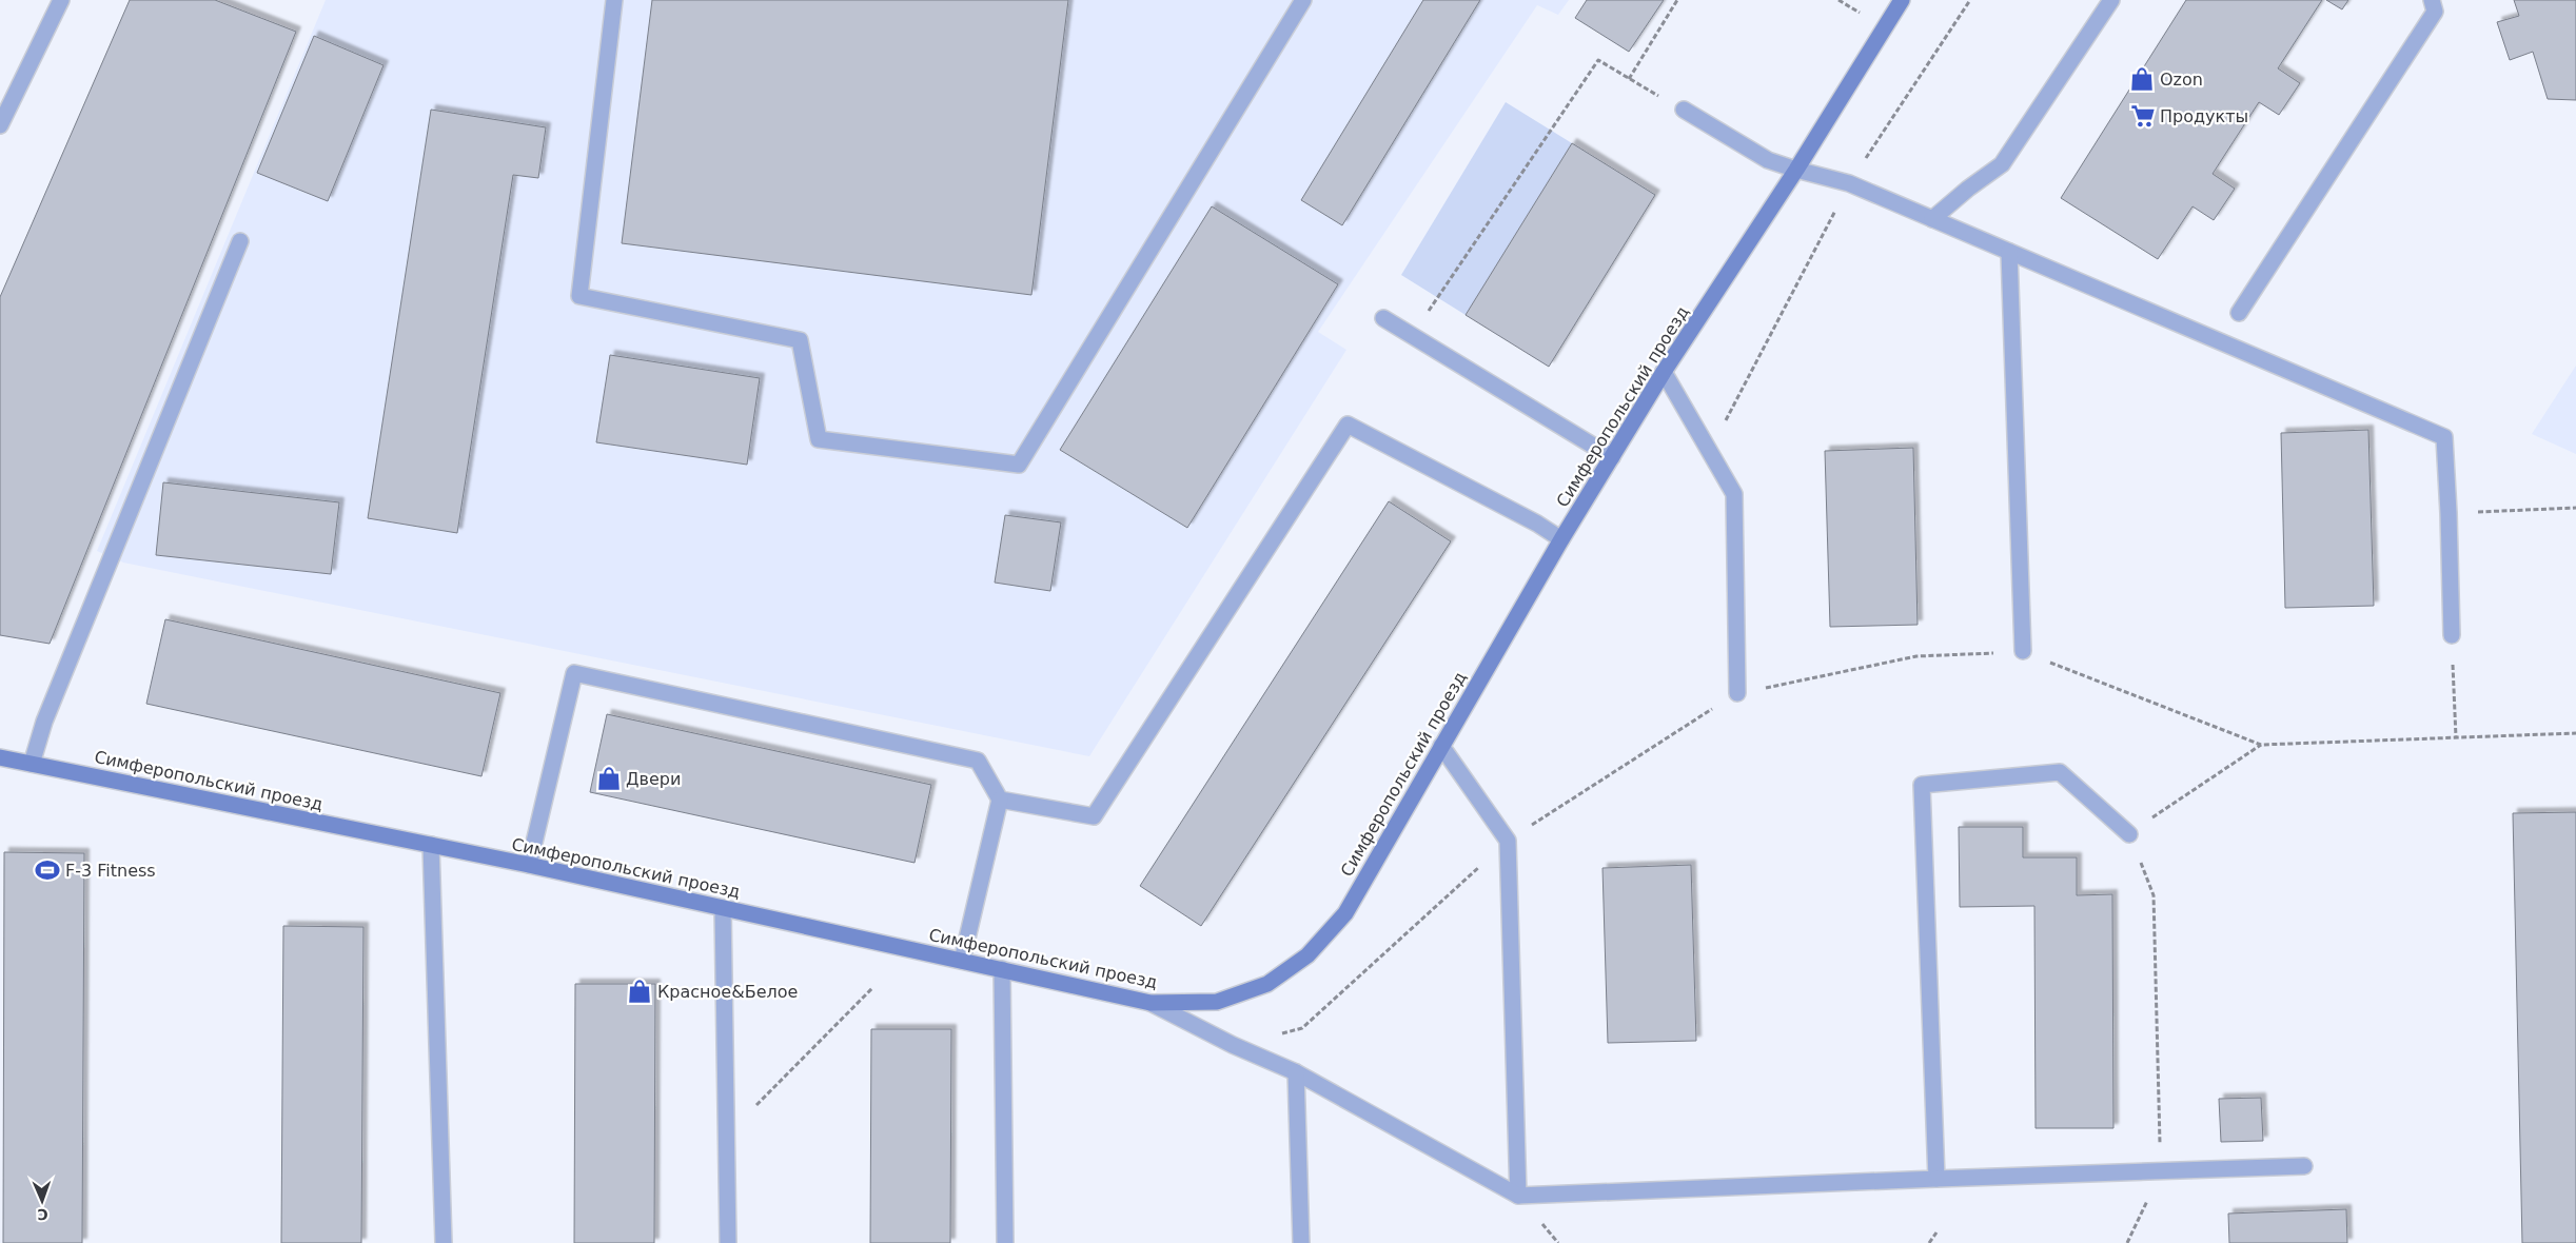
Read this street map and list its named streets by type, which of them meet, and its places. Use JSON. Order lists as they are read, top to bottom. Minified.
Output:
{"streets":{"street":["Симферопольский проезд"]},"places":{"shop":["Ozon","Двери","Красное&Белое"],"supermarket":["Продукты"],"sports":["F-3 Fitness"]},"north":"bottom"}
